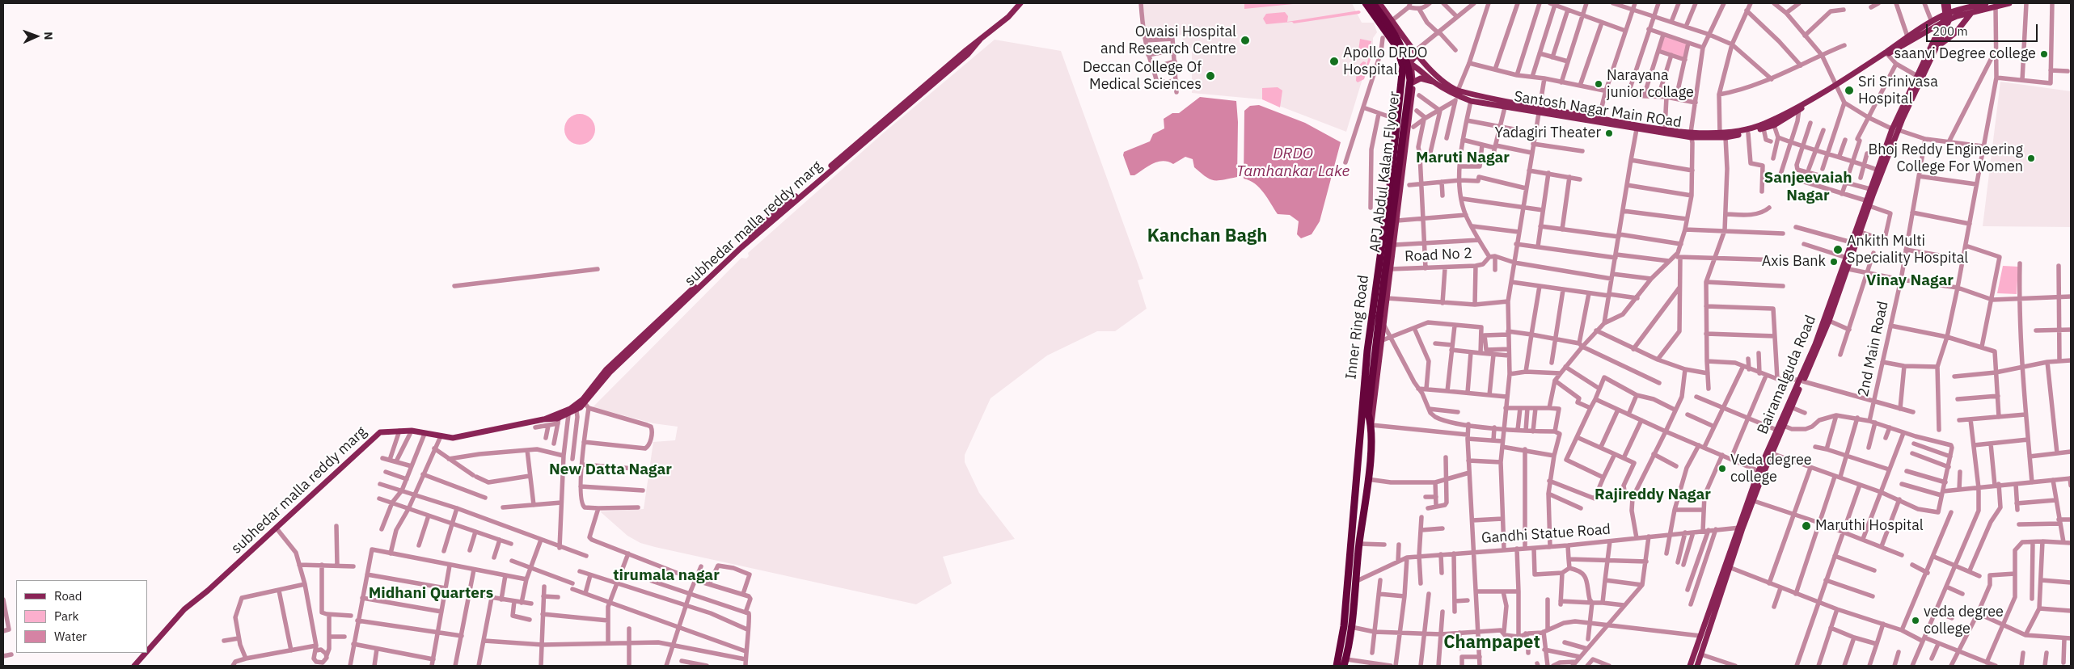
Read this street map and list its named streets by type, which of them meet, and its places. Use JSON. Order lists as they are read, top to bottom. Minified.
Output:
{"streets":{"highway":["APJ Abdul Kalam Flyover","Inner Ring Road"],"main road":["Santosh Nagar Main ROad","subhedar malla reddy marg","Bairamalguda Road"],"street":["Road No 2","2nd Main Road","Gandhi Statue Road"]},"crossings":[["Santosh Nagar Main ROad","Road No 2"],["Santosh Nagar Main ROad","Inner Ring Road"],["Santosh Nagar Main ROad","Bairamalguda Road"],["APJ Abdul Kalam Flyover","Inner Ring Road"],["Road No 2","Inner Ring Road"],["Inner Ring Road","Gandhi Statue Road"],["Bairamalguda Road","Gandhi Statue Road"]],"districts":["Maruti Nagar","Sanjeevaiah Nagar","Kanchan Bagh","Vinay Nagar","New Datta Nagar","Rajireddy Nagar","tirumala nagar","Midhani Quarters","Champapet"],"water":["DRDO Tamhankar Lake"],"places":["Owaisi Hospital and Research Centre","saanvi Degree college","Apollo DRDO Hospital","Deccan College Of Medical Sciences","Narayana junior collage","Sri Srinivasa Hospital","Yadagiri Theater","Bhoj Reddy Engineering College For Women","Ankith Multi Speciality Hospital","Axis Bank","Veda degree college","Maruthi Hospital","veda degree college"],"legend":["Road","Park","Water"],"scale_bar":"200 m","north":"right"}
